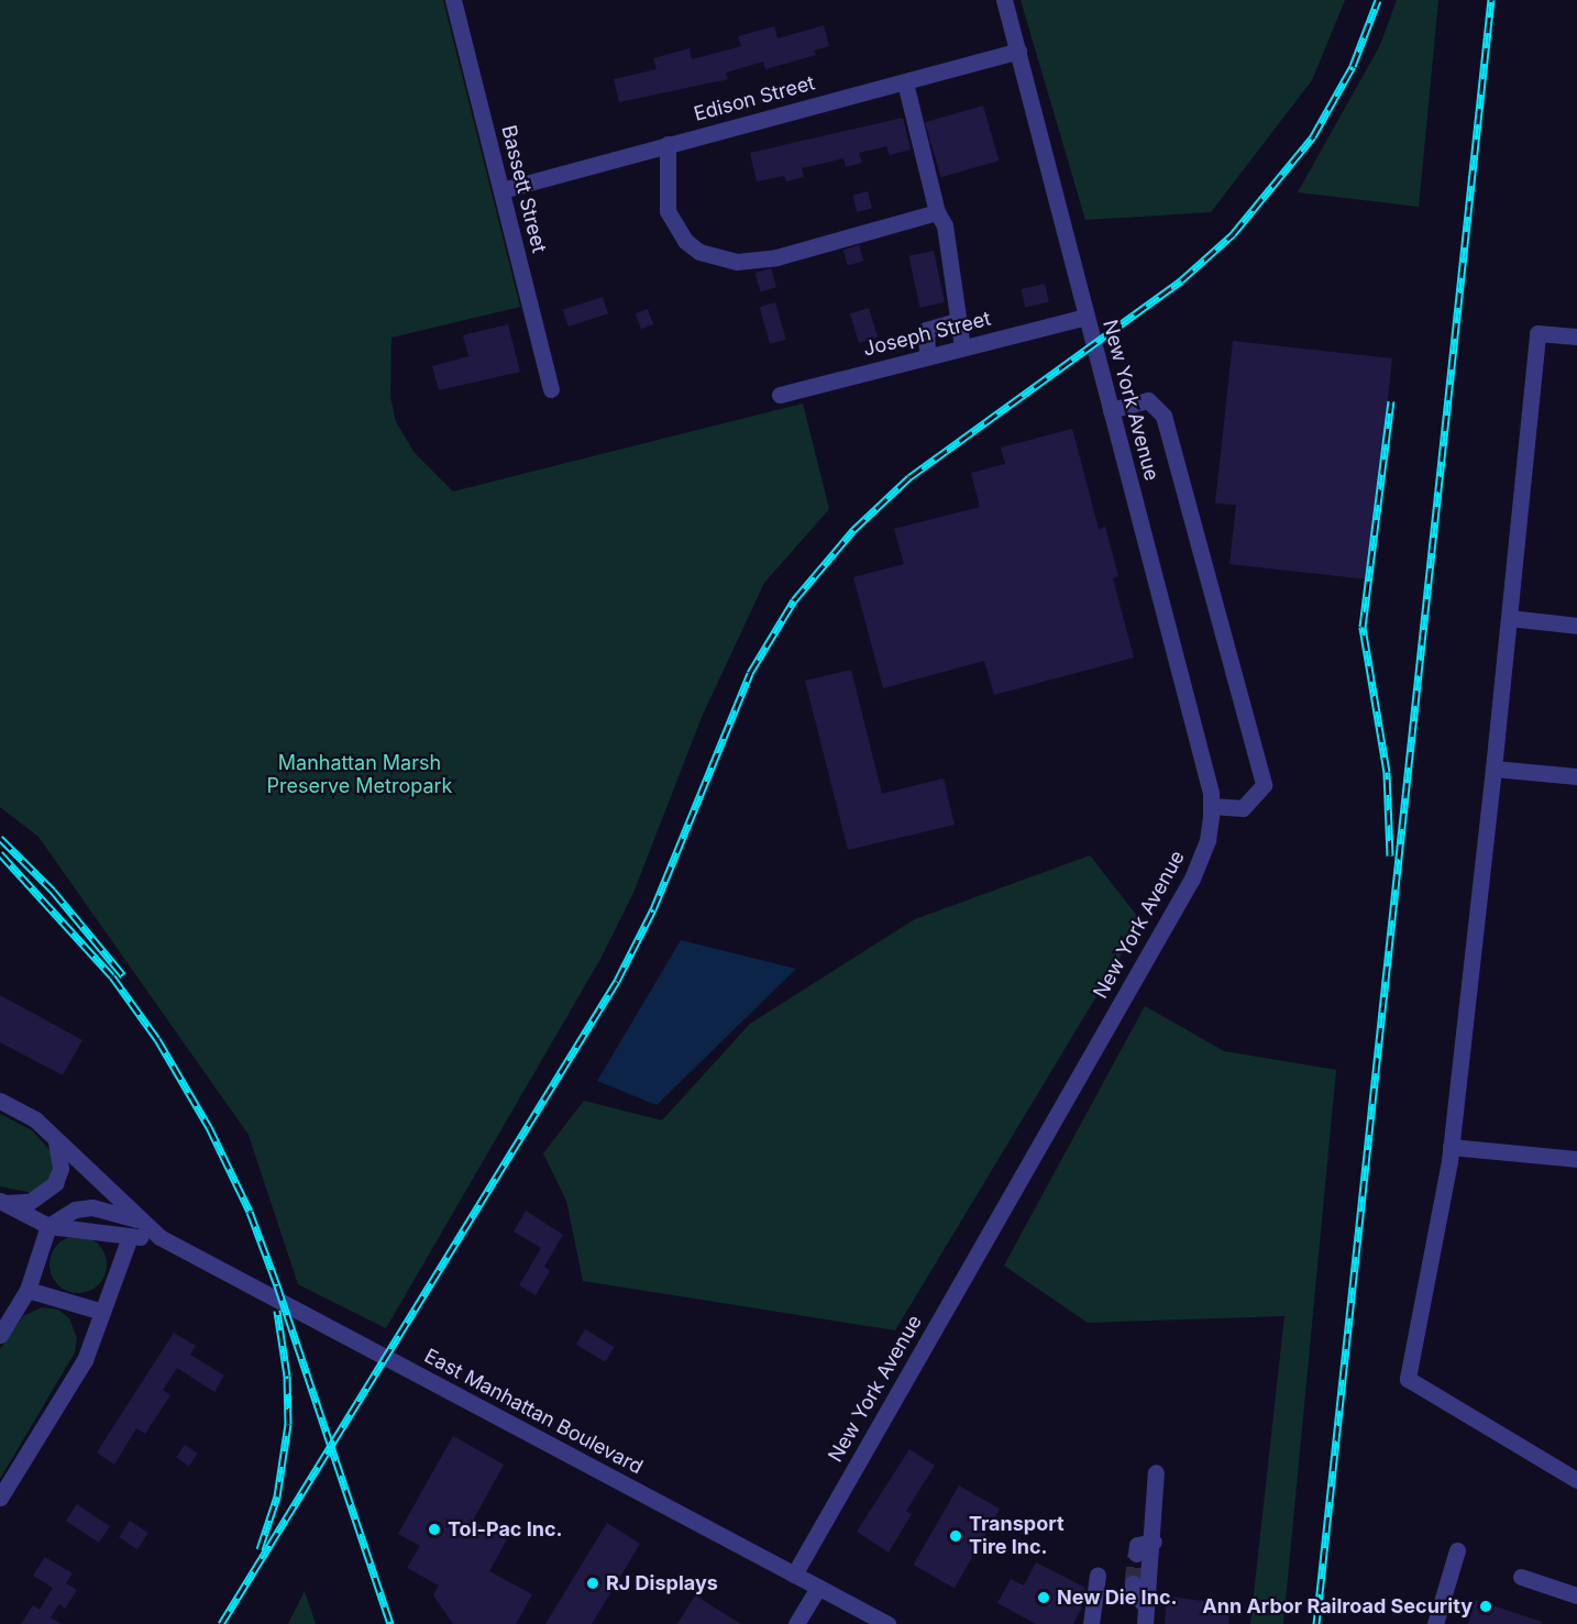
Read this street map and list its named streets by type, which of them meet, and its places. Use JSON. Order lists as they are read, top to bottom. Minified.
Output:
{"streets":{"street":["Edison Street","Bassett Street","Joseph Street","New York Avenue","East Manhattan Boulevard"]},"crossings":[["Edison Street","Bassett Street"],["Edison Street","New York Avenue"],["Joseph Street","New York Avenue"],["New York Avenue","East Manhattan Boulevard"]],"parks":["Manhattan Marsh Preserve Metropark"],"places":["Tol-Pac Inc.","Transport Tire Inc.","RJ Displays","New Die Inc.","Ann Arbor Railroad Security"]}
